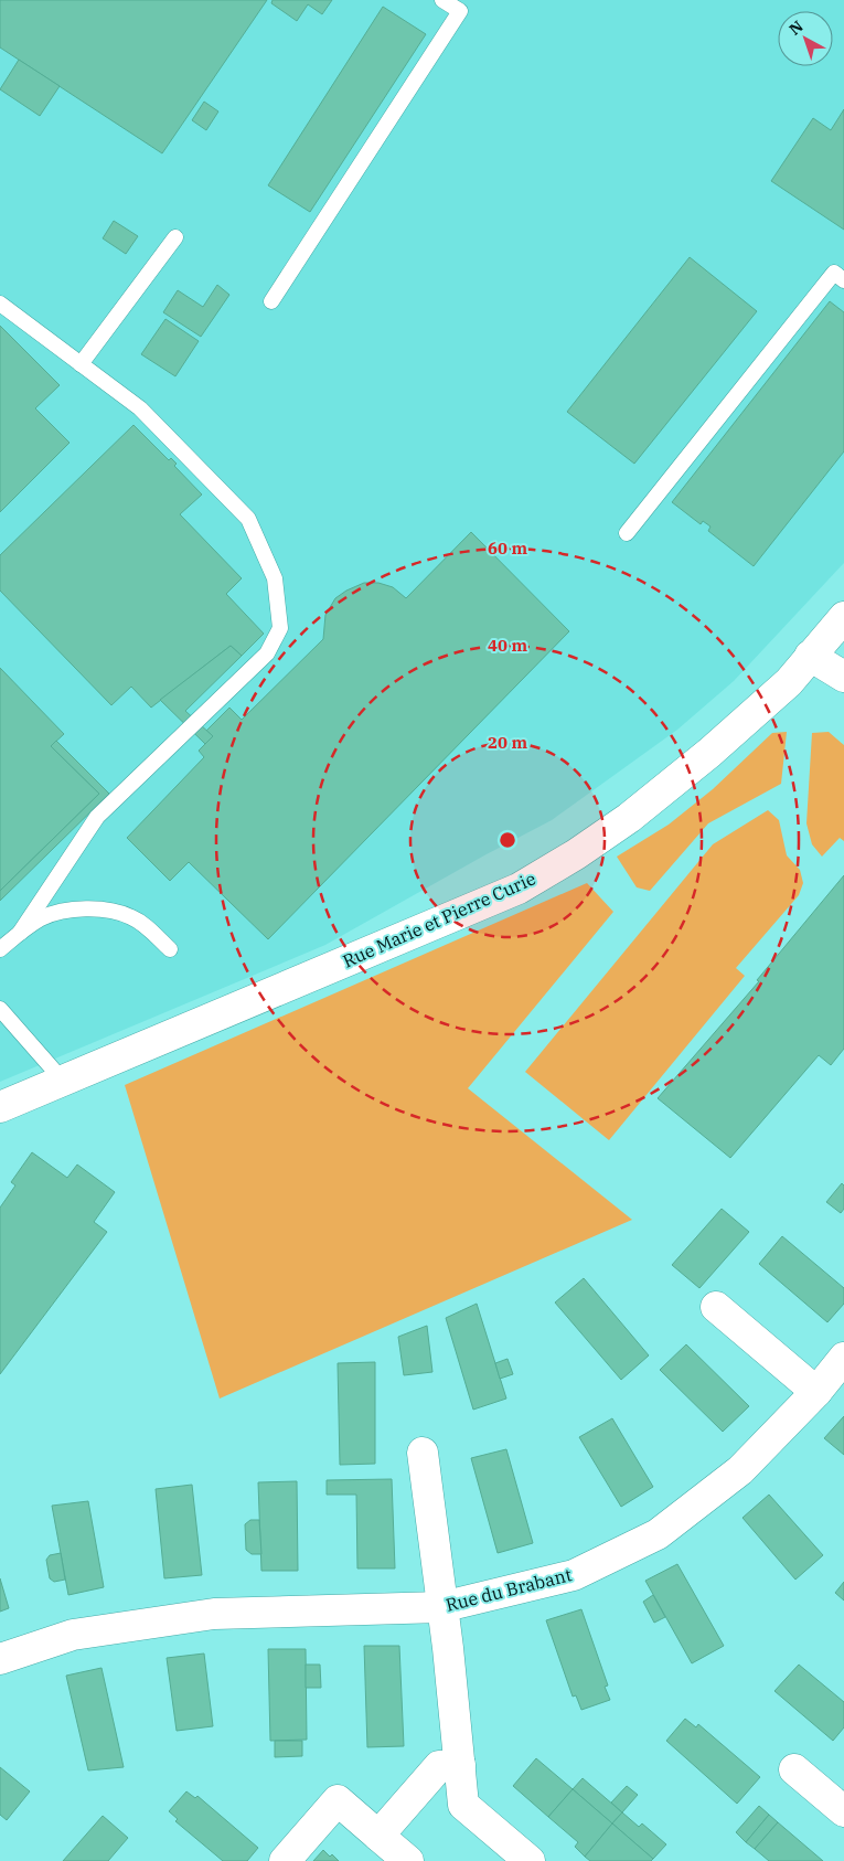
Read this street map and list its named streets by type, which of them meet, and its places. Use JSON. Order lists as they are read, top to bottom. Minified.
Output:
{"streets":{"street":["Rue Marie et Pierre Curie","Rue du Brabant"]},"north":"top left","rings":["60 m","40 m","20 m"]}
